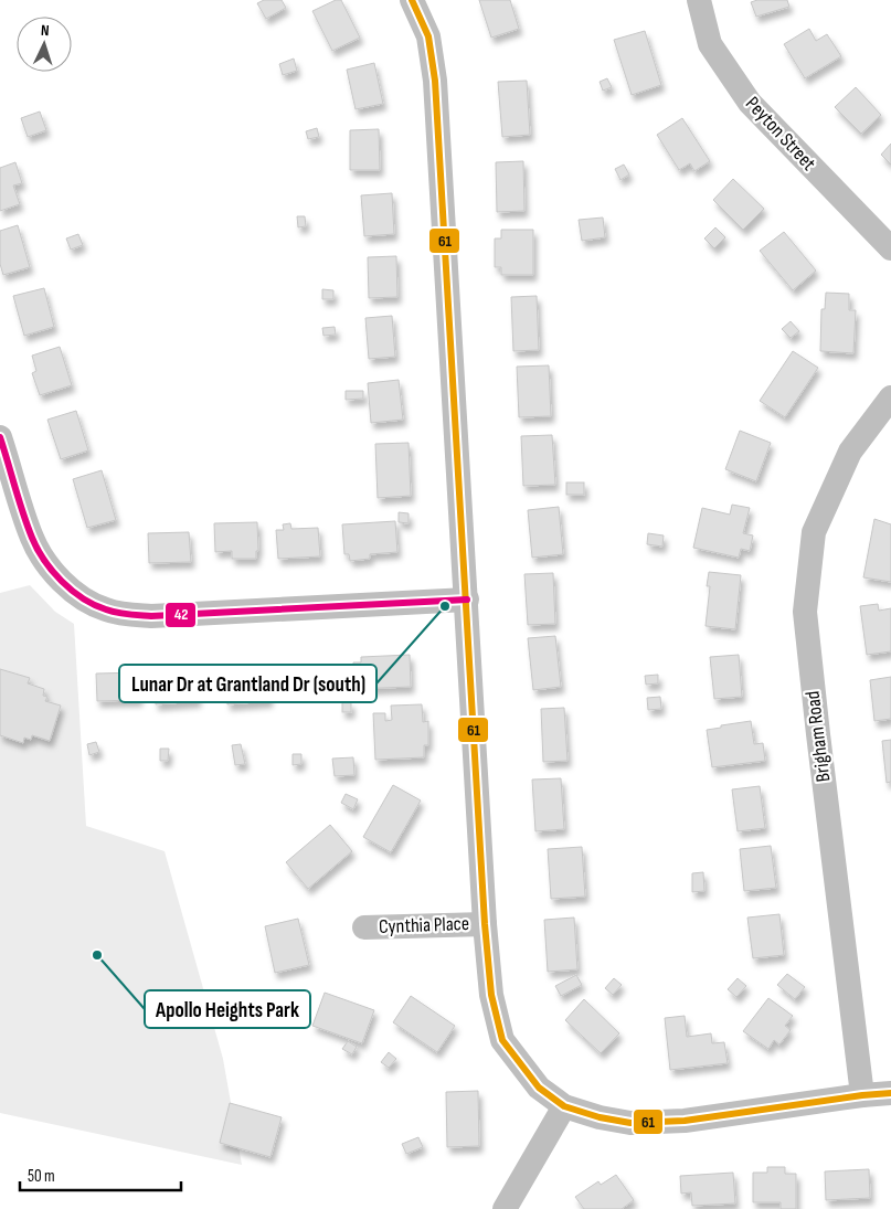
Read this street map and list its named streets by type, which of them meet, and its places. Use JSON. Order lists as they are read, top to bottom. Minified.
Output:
{"streets":{"street":["Peyton Street","Brigham Road","Cynthia Place"]},"places":["Lunar Dr at Grantland Dr (south)","Apollo Heights Park"],"lines":["transit line 61","transit line 42"],"scale_bar":"50 m","north":"top"}
